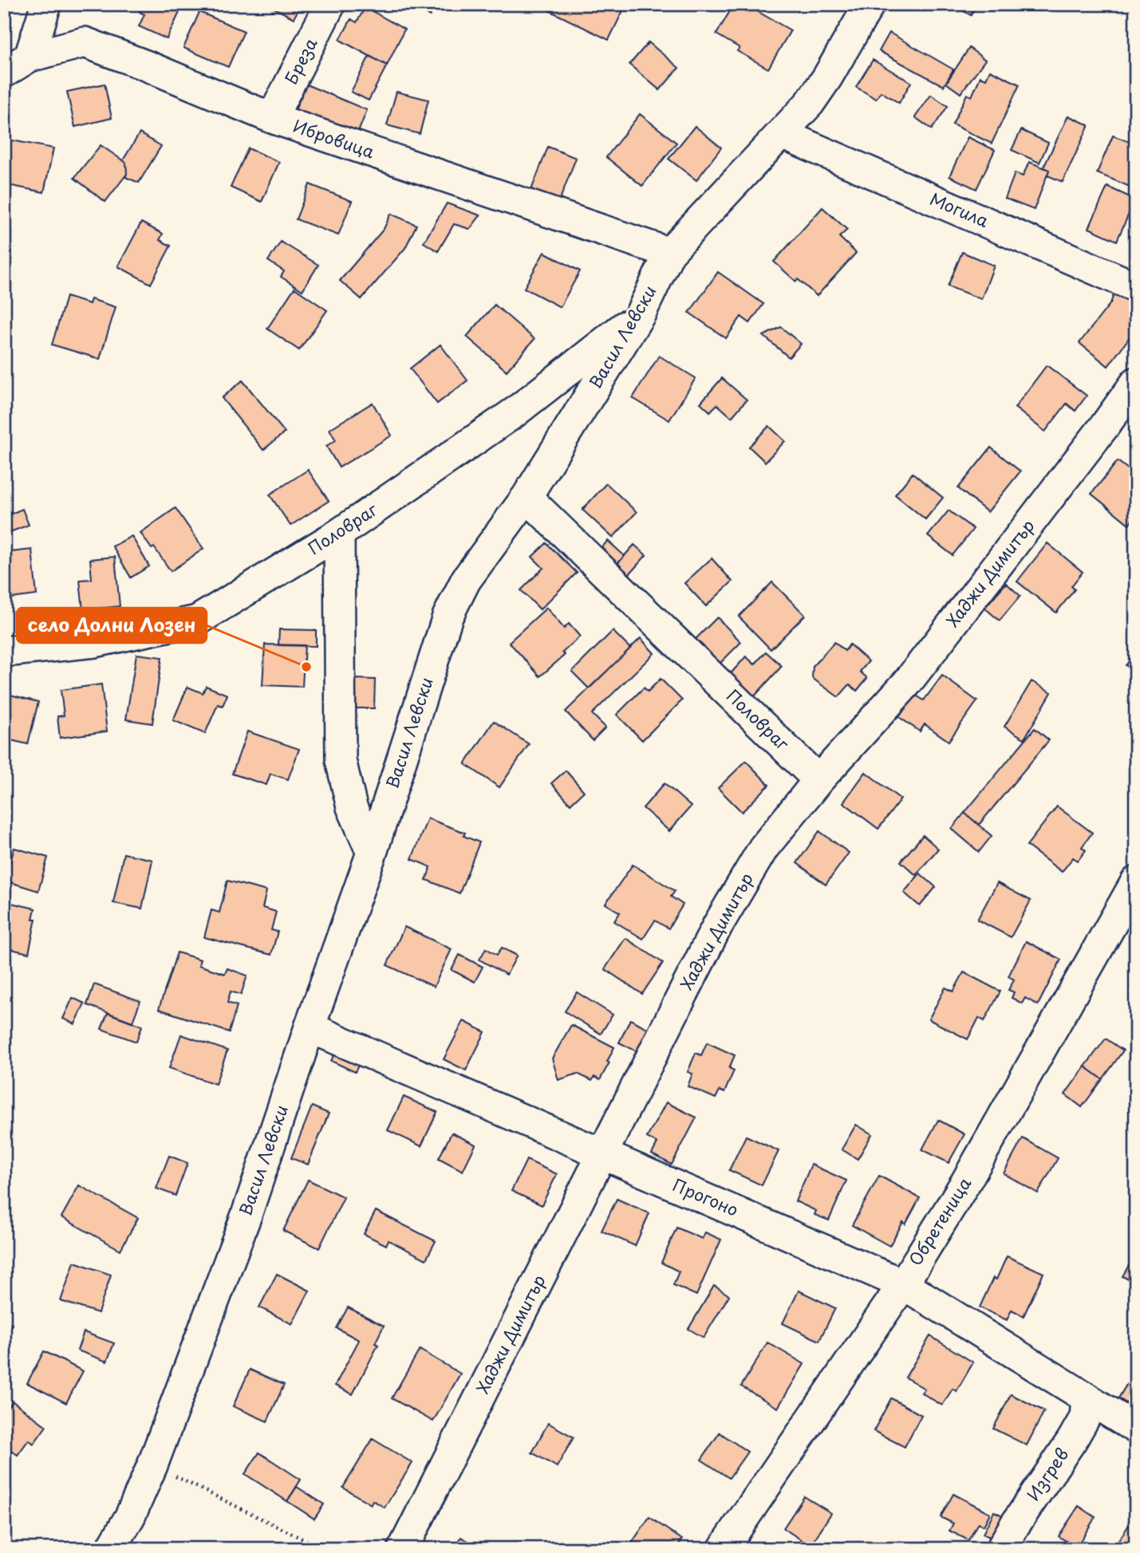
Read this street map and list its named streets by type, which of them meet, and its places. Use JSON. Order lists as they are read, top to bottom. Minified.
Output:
{"streets":{"street":["Бреза","Ибровица","Могила","Васил Левски","Половраг","Хаджи Димитър","Прогоно","Обретеница","Изгрев"]},"crossings":[["Бреза","Ибровица"],["Ибровица","Васил Левски"],["Могила","Васил Левски"],["Васил Левски","Половраг"],["Васил Левски","Прогоно"],["Половраг","Хаджи Димитър"],["Хаджи Димитър","Прогоно"],["Прогоно","Обретеница"],["Прогоно","Изгрев"]],"places":["село Долни Лозен"]}
